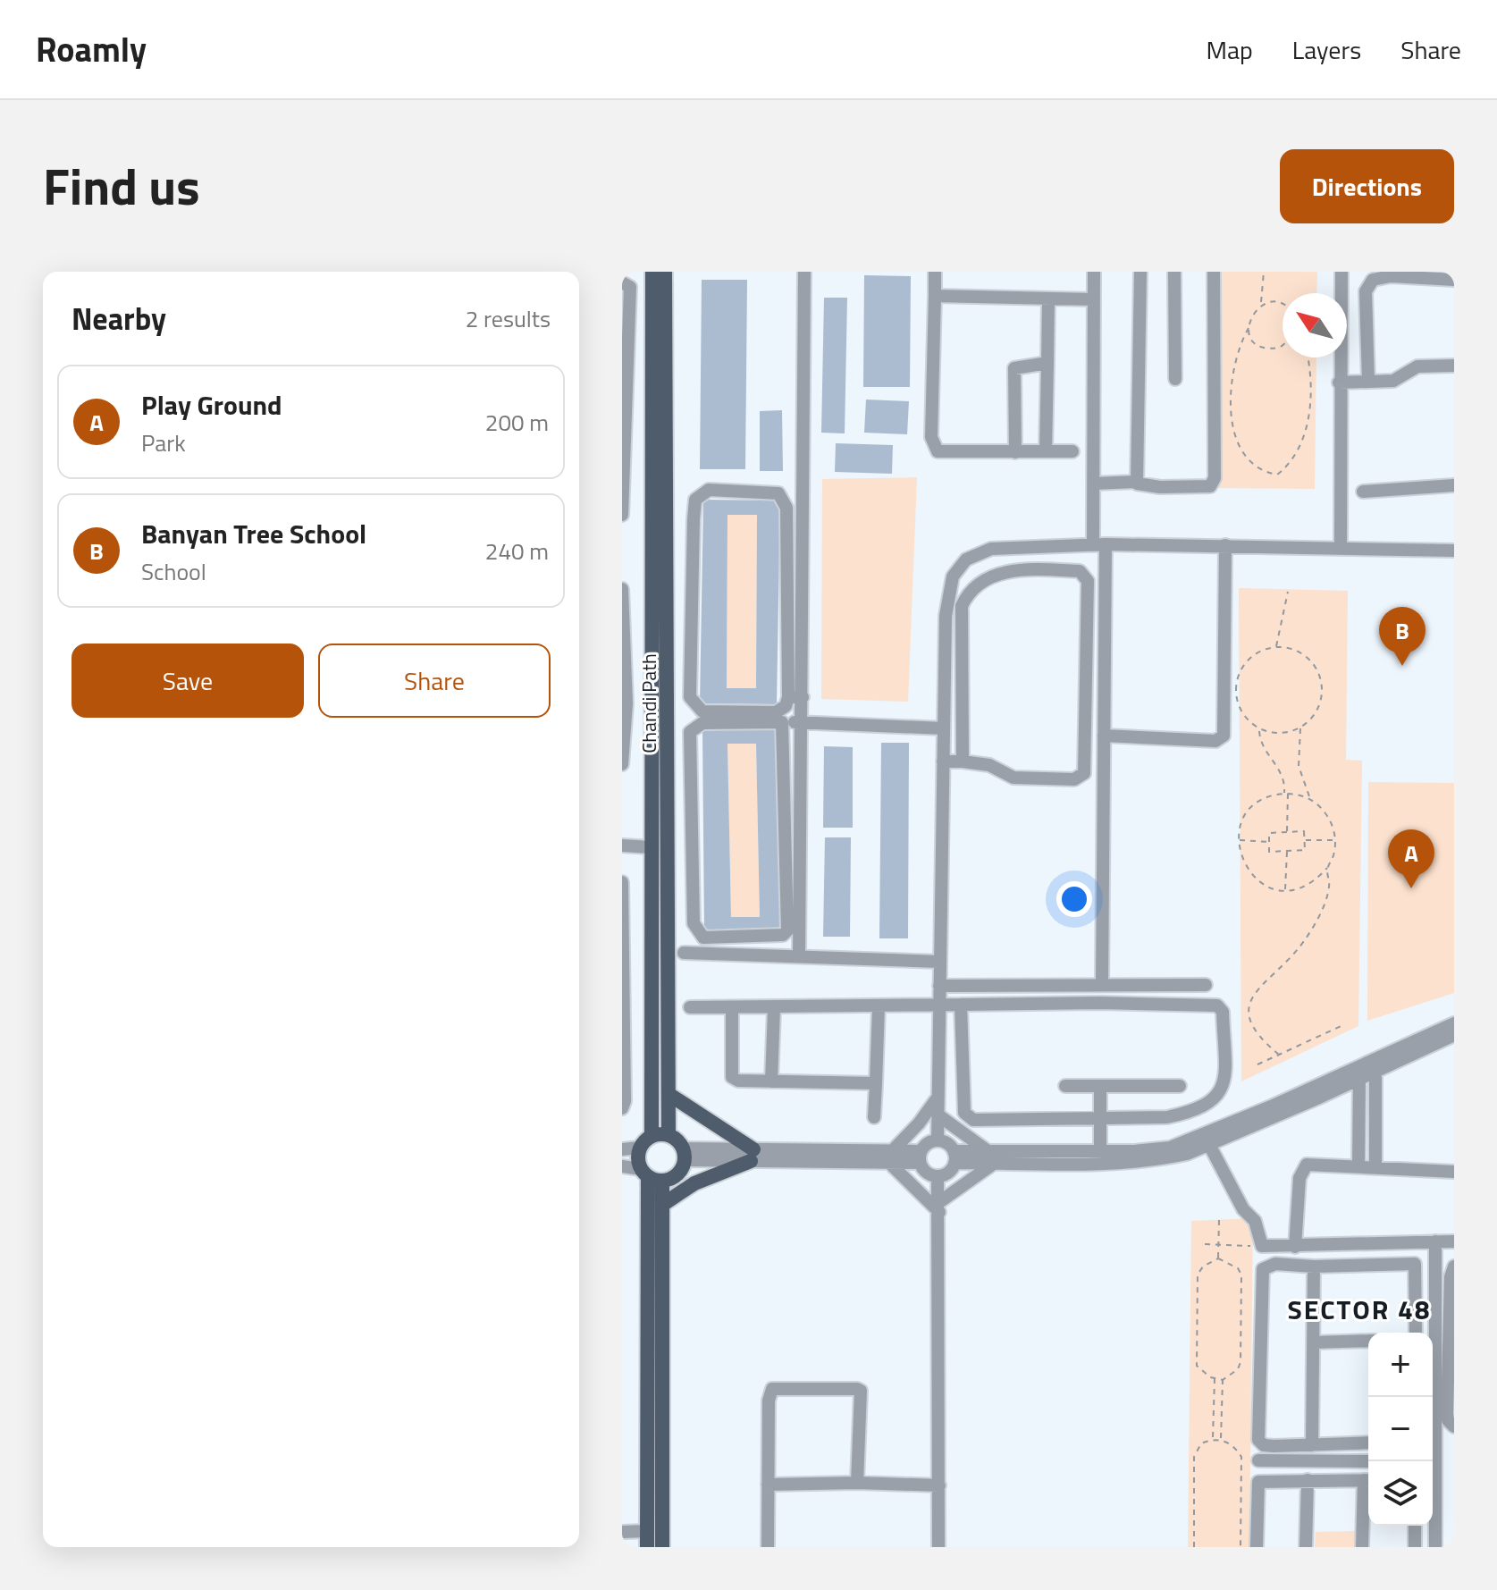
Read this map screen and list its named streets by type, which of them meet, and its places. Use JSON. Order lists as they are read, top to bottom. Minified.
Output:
{"streets":{"main road":["Chandi Path"]},"districts":["SECTOR 48"],"north":"top left","page":{"header":"Roamly","nav":["Map","Layers","Share"],"title":"Find us","buttons":["Directions",["Save","Share"]],"heading":["Nearby","2 results"],"list":[{"mark":"A","name":"Play Ground","note":"Park","value":"200 m"},{"mark":"B","name":"Banyan Tree School","note":"School","value":"240 m"}],"pins":["B","A"],"map_buttons":["+","−"]}}
